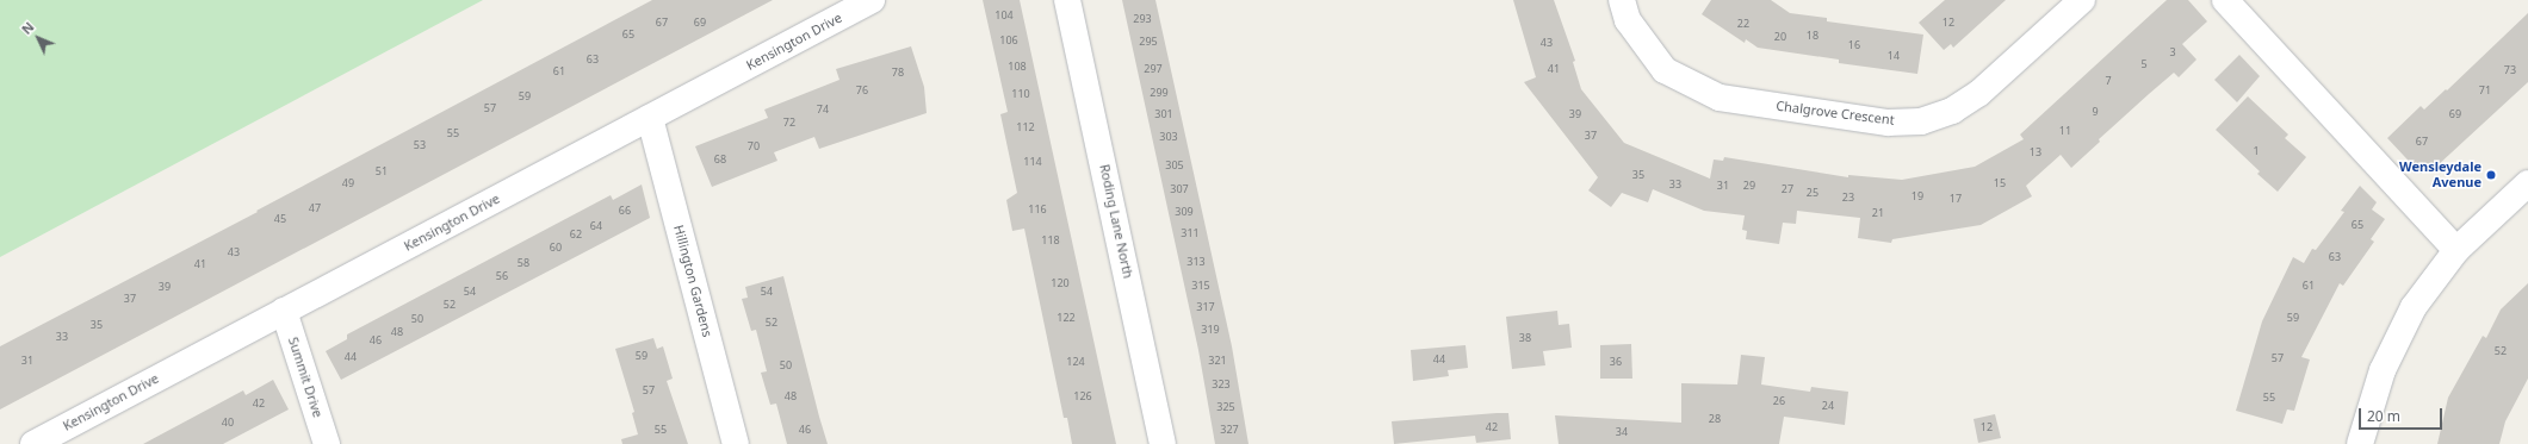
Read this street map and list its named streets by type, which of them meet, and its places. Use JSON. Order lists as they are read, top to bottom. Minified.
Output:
{"streets":{"street":["Kensington Drive","Chalgrove Crescent","Roding Lane North","Hillington Gardens","Summit Drive"]},"crossings":[["Kensington Drive","Hillington Gardens"],["Kensington Drive","Summit Drive"]],"places":["Wensleydale Avenue"],"house_numbers":["104","293","67","69","12","22","65","18","20","106","295","43","16","3","14","63","5","108","297","41","73","61","78","7","76","71","299","110","59","57","74","9","301","39","69","72","112","11","55","37","303","67","53","70","1","13","68","114","305","51","35","49","15","33","31","29","307","27","25","19","23","17","47","116","66","309","21","45","65","64","311","62","118","60","43","63","313","58","41","56","120","315","61","39","54","54","37","52","317","122","59","50","52","35","319","48","33","38","46","52","59","44","57","44","31","321","124","36","50","323","57","48","126","55","26","42","24","325","28","40","42","12","55","46","327","34"],"scale_bar":"20 m","north":"top left"}
